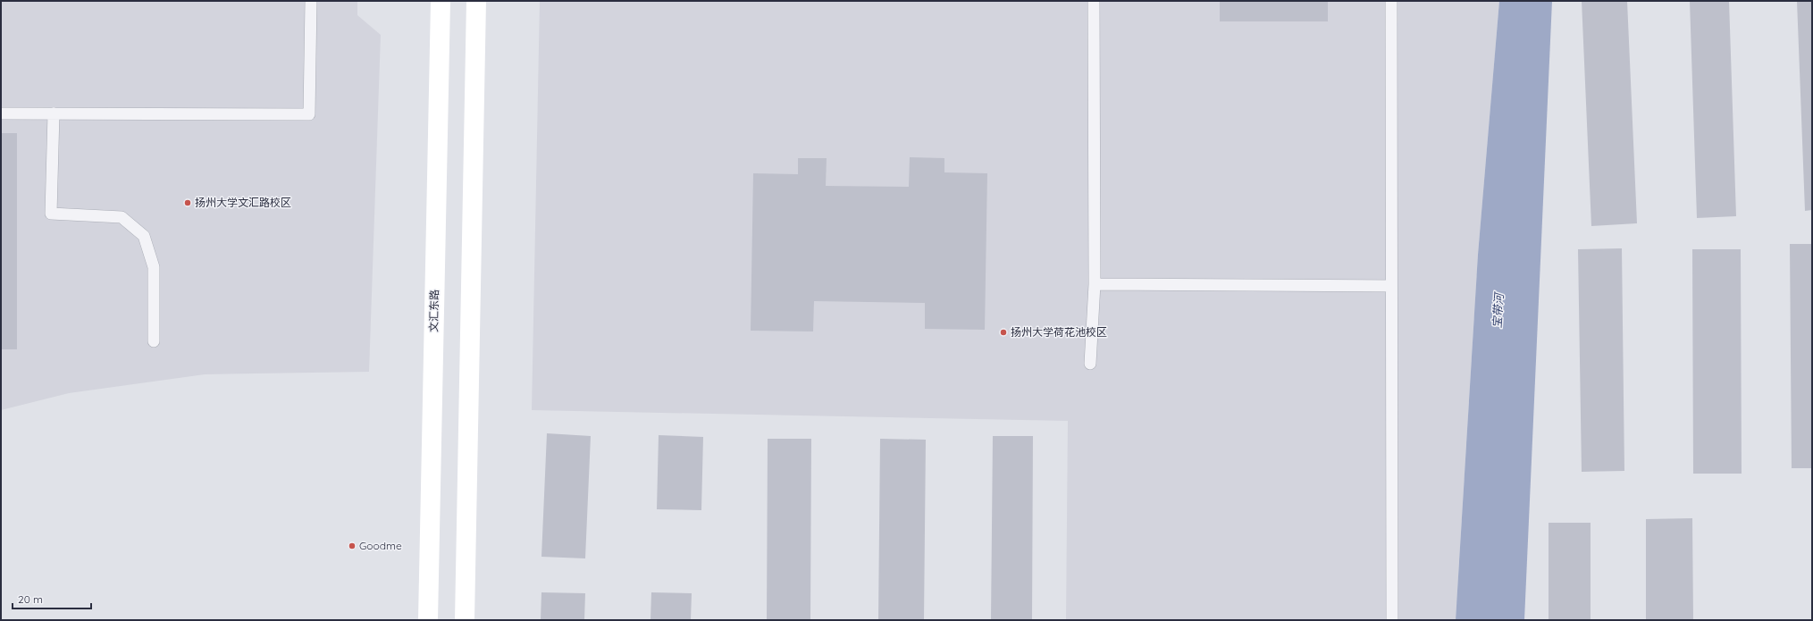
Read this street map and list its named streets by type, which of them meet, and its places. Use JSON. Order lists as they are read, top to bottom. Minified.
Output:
{"streets":{"main road":["文汇东路"]},"water":["宝带河"],"places":["扬州大学文汇路校区","扬州大学荷花池校区","Goodme"],"scale_bar":"20 m"}
